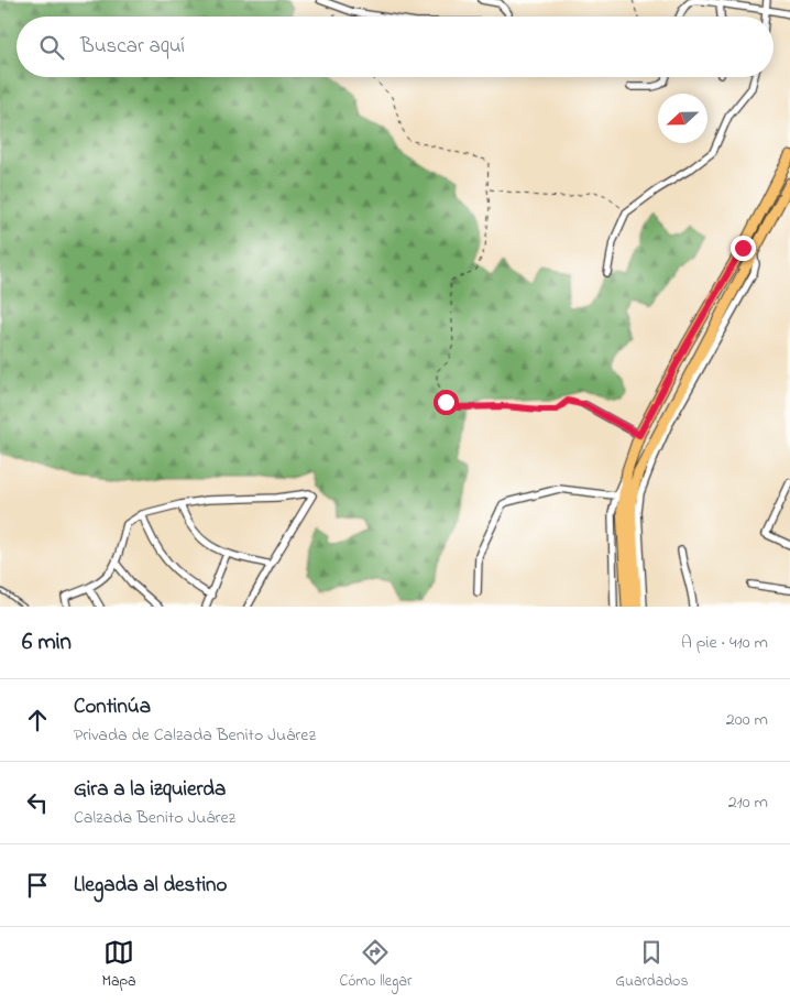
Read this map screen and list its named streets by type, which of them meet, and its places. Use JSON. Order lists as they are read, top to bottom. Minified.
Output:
{"north":"left","page":{"search":"Buscar aquí","heading":["6 min","A pie · 410 m"],"list":[["Continúa","Privada de Calzada Benito Juárez","200 m"],["Gira a la izquierda","Calzada Benito Juárez","210 m"],"Llegada al destino"],"nav":["Mapa","Cómo llegar","Guardados"]}}
